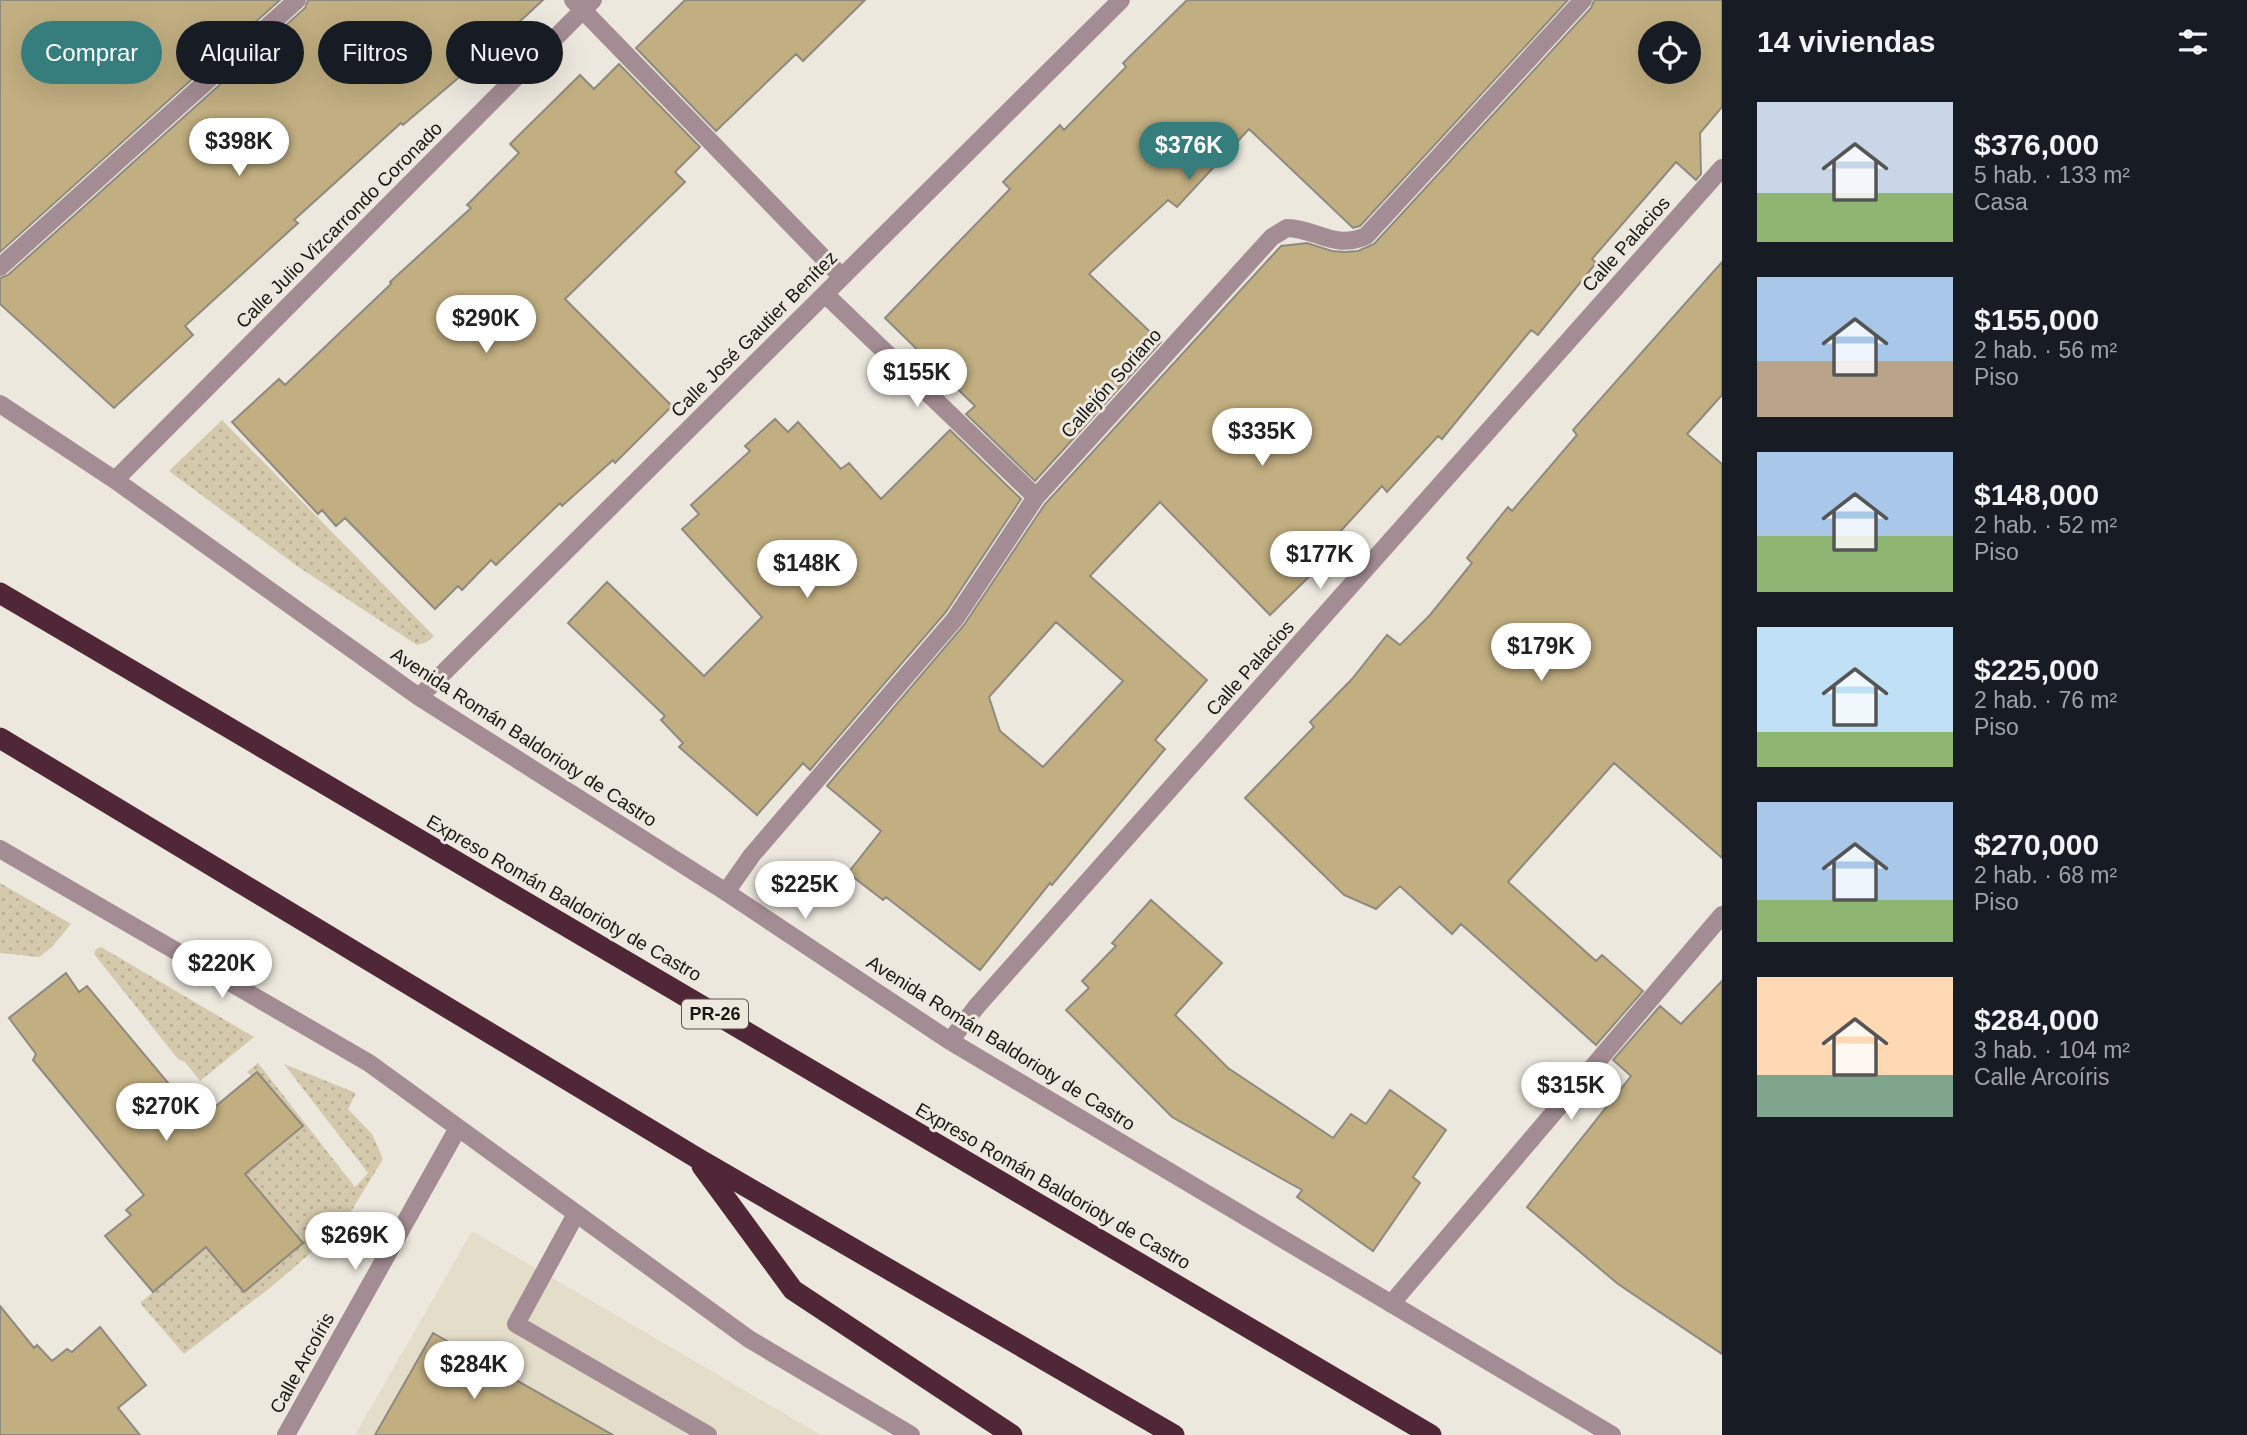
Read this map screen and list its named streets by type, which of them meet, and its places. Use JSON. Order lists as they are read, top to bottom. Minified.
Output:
{"streets":{"highway":["Expreso Román Baldorioty de Castro","PR-26"],"street":["Calle Julio Vizcarrondo Coronado","Calle Palacios","Calle José Gautier Benítez","Callejón Soriano","Avenida Román Baldorioty de Castro","Calle Arcoíris"]},"crossings":[["Calle Julio Vizcarrondo Coronado","Avenida Román Baldorioty de Castro"],["Calle Palacios","Avenida Román Baldorioty de Castro"],["Calle José Gautier Benítez","Avenida Román Baldorioty de Castro"],["Callejón Soriano","Avenida Román Baldorioty de Castro"]],"page":{"heading":"14 viviendas","chip":["Comprar","Alquilar","Filtros","Nuevo"],"list":[{"name":"$376,000","note":"5 hab. · 133 m² · Casa"},{"name":"$155,000","note":"2 hab. · 56 m² · Piso"},{"name":"$148,000","note":"2 hab. · 52 m² · Piso"},{"name":"$225,000","note":"2 hab. · 76 m² · Piso"},{"name":"$270,000","note":"2 hab. · 68 m² · Piso"},{"name":"$284,000","note":"3 hab. · 104 m² · Calle Arcoíris"}],"price":["$398K","$376K","$290K","$155K","$335K","$177K","$148K","$179K","$225K","$220K","$315K","$270K","$269K","$284K"]}}
